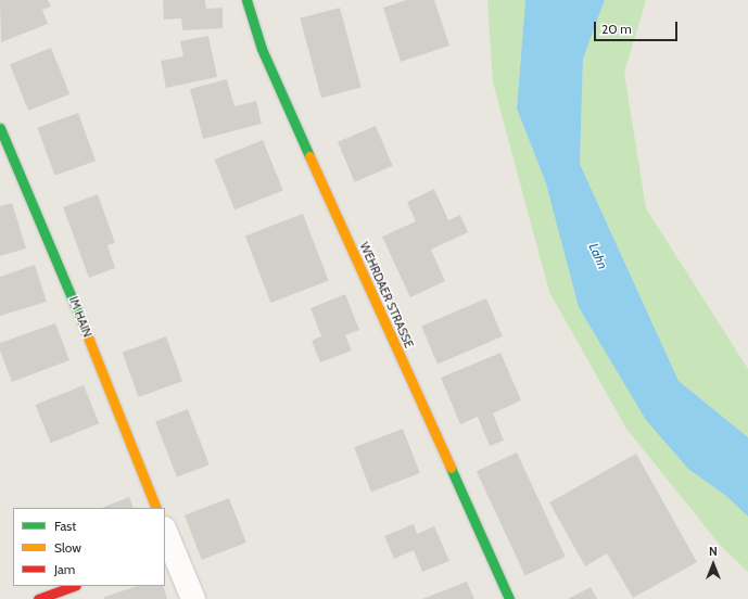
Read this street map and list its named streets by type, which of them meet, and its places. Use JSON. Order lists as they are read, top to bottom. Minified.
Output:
{"streets":{"main road":["WEHRDAER STRASSE","IM HAIN"]},"water":["Lahn"],"legend":["Fast","Slow","Jam"],"scale_bar":"20 m","north":"top"}
